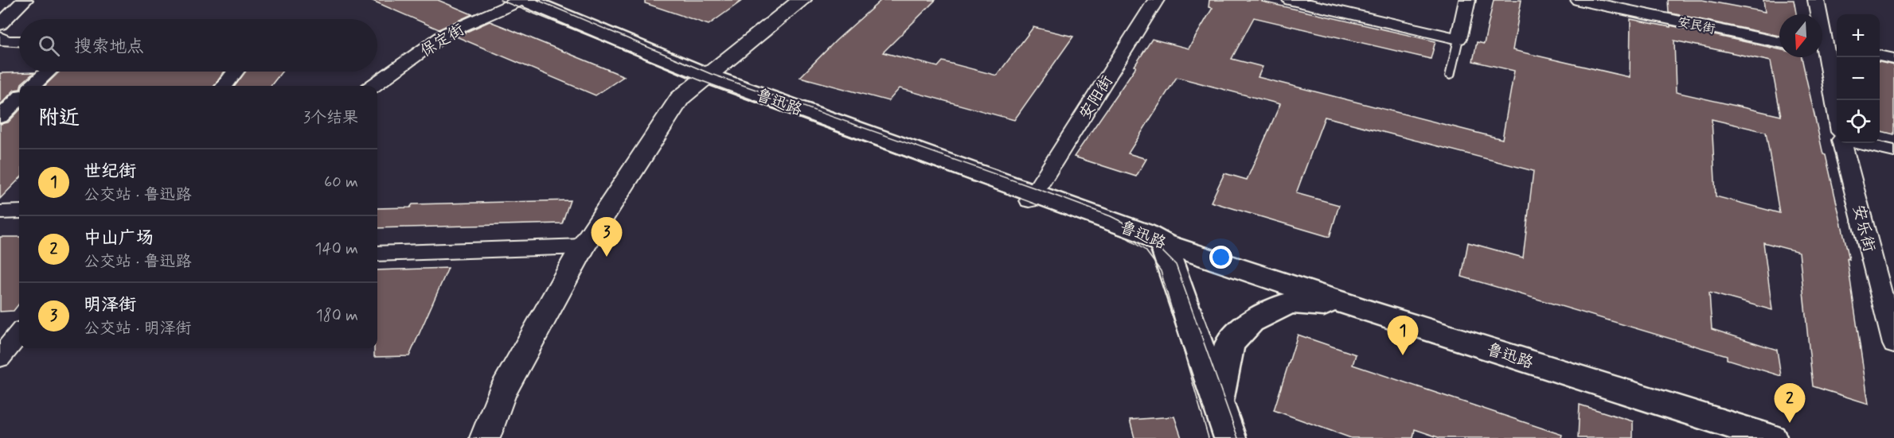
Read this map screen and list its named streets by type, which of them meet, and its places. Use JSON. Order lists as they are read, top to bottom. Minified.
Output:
{"streets":{"main road":["鲁迅路"],"street":["安民街","保定街","安阳街","安乐街"]},"crossings":[["安阳街","鲁迅路"]],"north":"bottom","page":{"map_buttons":["+","−"],"search":"搜索地点","heading":["附近","3个结果"],"list":[{"mark":"1","name":"世纪街","note":"公交站 · 鲁迅路","value":"60 m"},{"mark":"2","name":"中山广场","note":"公交站 · 鲁迅路","value":"140 m"},{"mark":"3","name":"明泽街","note":"公交站 · 明泽街","value":"180 m"}],"pins":["3","1","2"]}}
